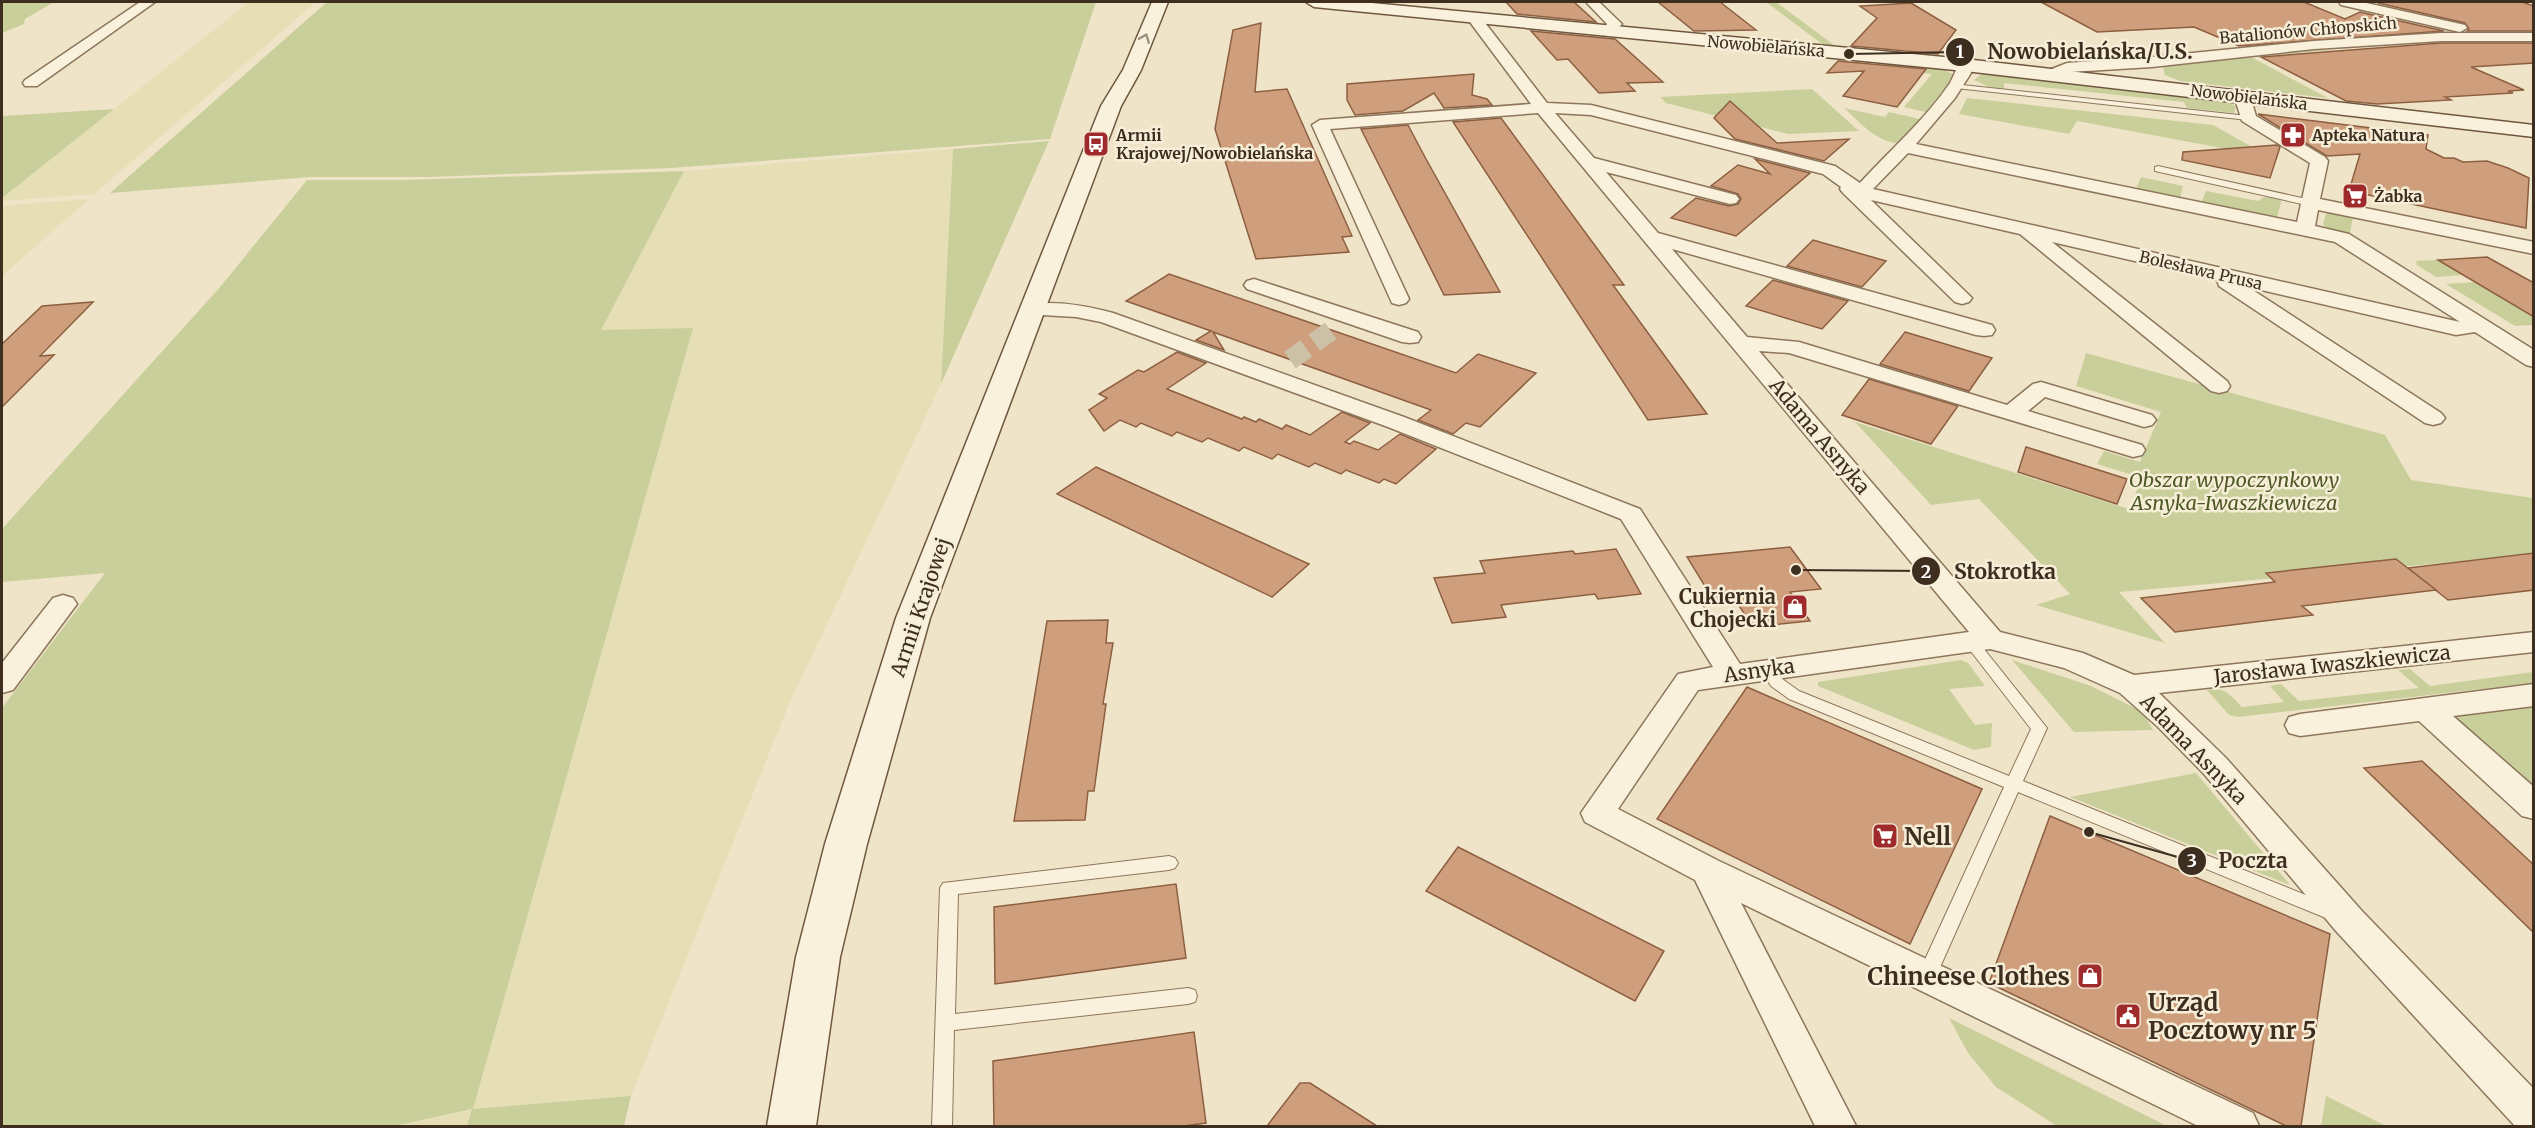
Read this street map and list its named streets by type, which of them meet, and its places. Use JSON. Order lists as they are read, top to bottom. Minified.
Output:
{"streets":{"street":["Batalionów Chłopskich","Nowobielańska","Bolesława Prusa","Adama Asnyka","Armii Krajowej","Jarosława Iwaszkiewicza","Asnyka"]},"crossings":[["Batalionów Chłopskich","Nowobielańska"],["Nowobielańska","Adama Asnyka"],["Adama Asnyka","Jarosława Iwaszkiewicza"],["Adama Asnyka","Asnyka"]],"parks":["Obszar wypoczynkowy Asnyka-Iwaszkiewicza"],"places":{"other":["Nowobielańska/U.S.","Stokrotka","Poczta"],"pharmacy":["Apteka Natura"],"bus stop":["Armii Krajowej/Nowobielańska"],"supermarket":["Żabka","Nell"],"shop":["Cukiernia Chojecki","Chineese Clothes"],"public building":["Urząd Pocztowy nr 5"]}}
